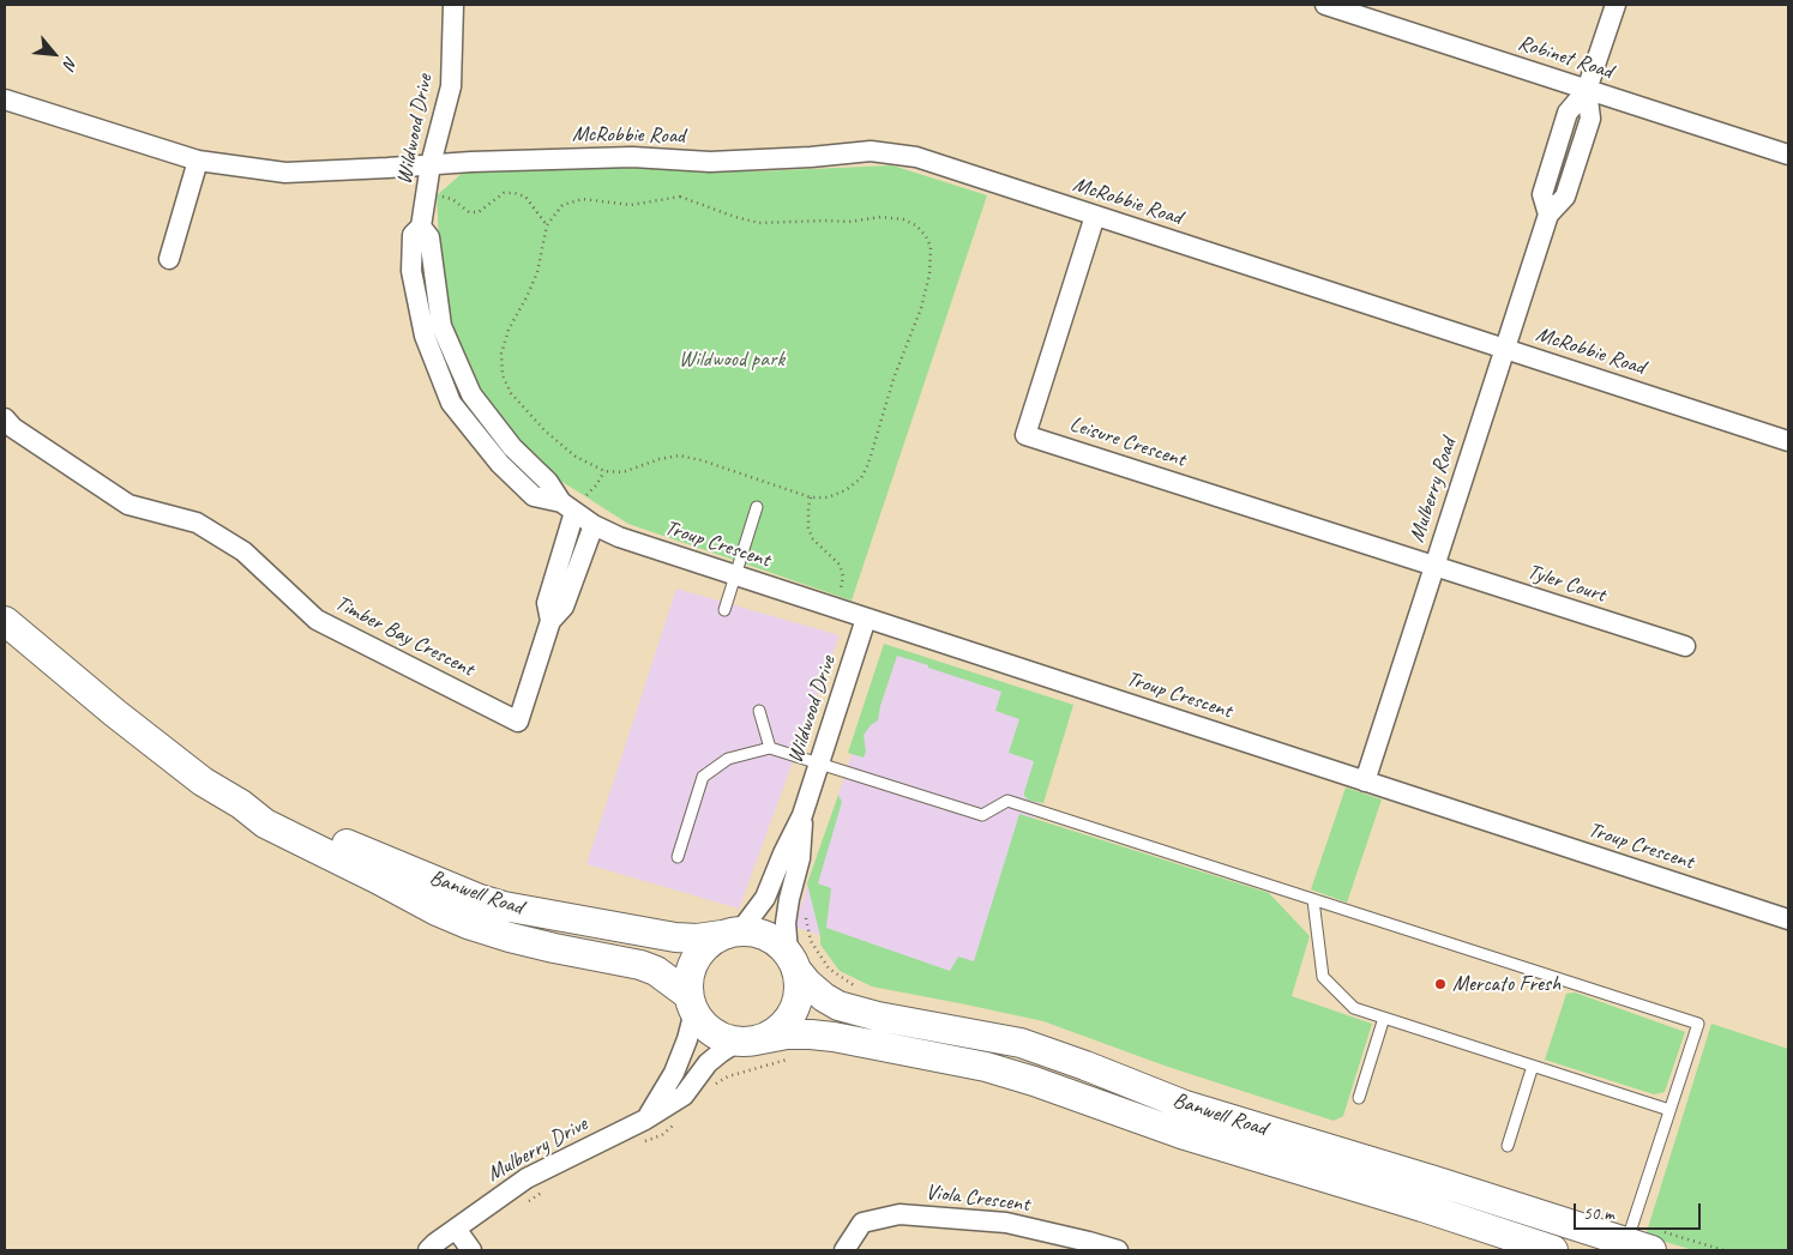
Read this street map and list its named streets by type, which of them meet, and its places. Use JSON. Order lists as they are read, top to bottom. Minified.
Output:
{"streets":{"main road":["Banwell Road"],"street":["Robinet Road","Wildwood Drive","McRobbie Road","Leisure Crescent","Mulberry Road","Troup Crescent","Tyler Court","Timber Bay Crescent","Mulberry Drive","Viola Crescent"]},"crossings":[["Robinet Road","Mulberry Road"],["Wildwood Drive","McRobbie Road"],["Wildwood Drive","Troup Crescent"],["Wildwood Drive","Banwell Road"],["Wildwood Drive","Mulberry Drive"],["McRobbie Road","Leisure Crescent"],["McRobbie Road","Mulberry Road"],["Leisure Crescent","Mulberry Road"],["Leisure Crescent","Tyler Court"],["Mulberry Road","Troup Crescent"],["Mulberry Road","Tyler Court"],["Troup Crescent","Timber Bay Crescent"],["Banwell Road","Mulberry Drive"]],"parks":["Wildwood park"],"places":["Mercato Fresh"],"scale_bar":"50 m","north":"bottom right"}
